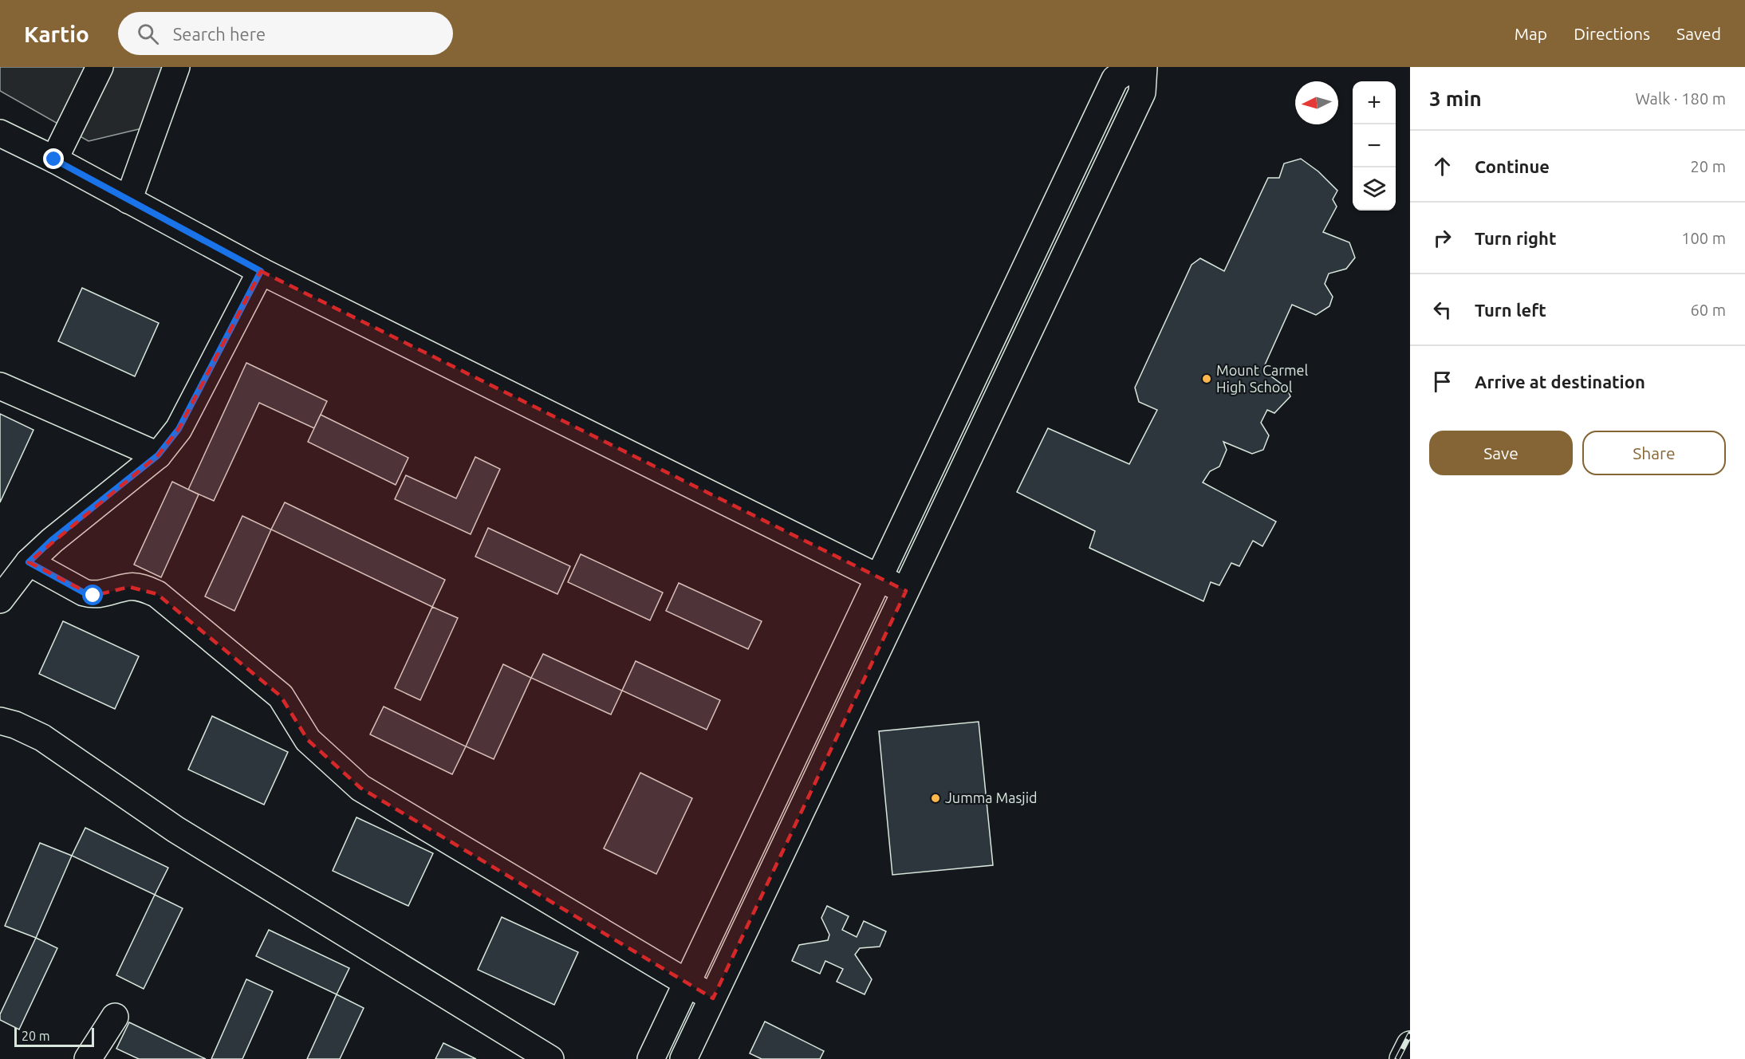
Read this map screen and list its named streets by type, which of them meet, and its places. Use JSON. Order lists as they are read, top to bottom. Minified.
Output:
{"places":["Mount Carmel High School","Jumma Masjid"],"scale_bar":"20 m","north":"left","page":{"header":"Kartio","search":"Search here","nav":["Map","Directions","Saved"],"heading":["3 min","Walk · 180 m"],"map_buttons":["+","−"],"list":[["Continue","20 m"],["Turn right","100 m"],["Turn left","60 m"],"Arrive at destination"],"buttons":["Save","Share"],"scale":"20 m"}}
